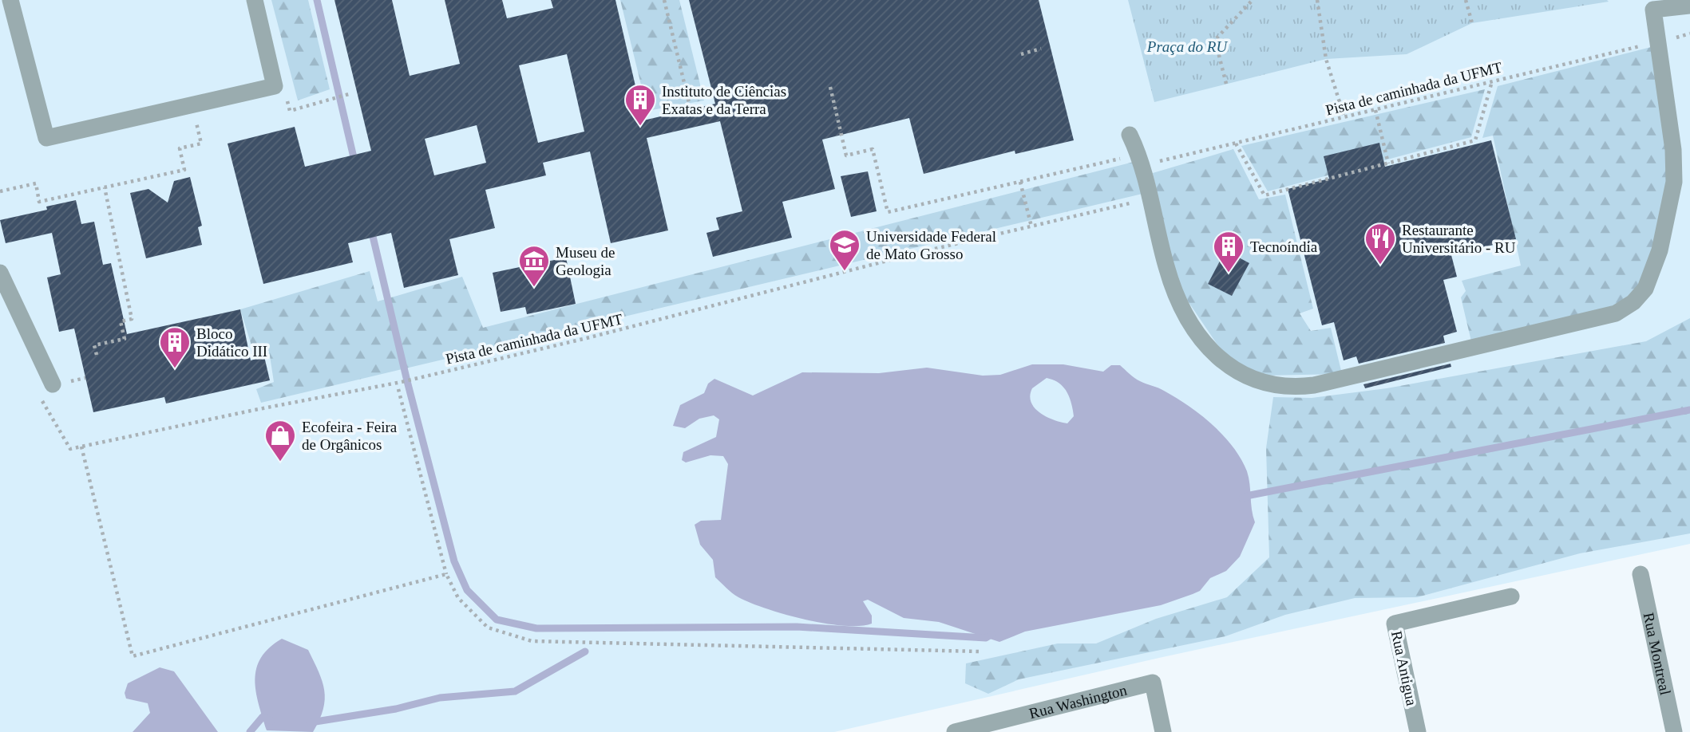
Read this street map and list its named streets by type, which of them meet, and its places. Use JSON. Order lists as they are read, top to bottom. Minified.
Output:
{"streets":{"street":["Rua Montreal","Rua Antigua","Rua Washington"],"path":["Pista de caminhada da UFMT"]},"parks":["Praça do RU"],"places":{"building":["Instituto de Ciências Exatas e da Terra","Tecnoíndia","Bloco Didático III"],"restaurant":["Restaurante Universitário - RU"],"school or university":["Universidade Federal de Mato Grosso"],"museum":["Museu de Geologia"],"shop":["Ecofeira - Feira de Orgânicos"]}}
